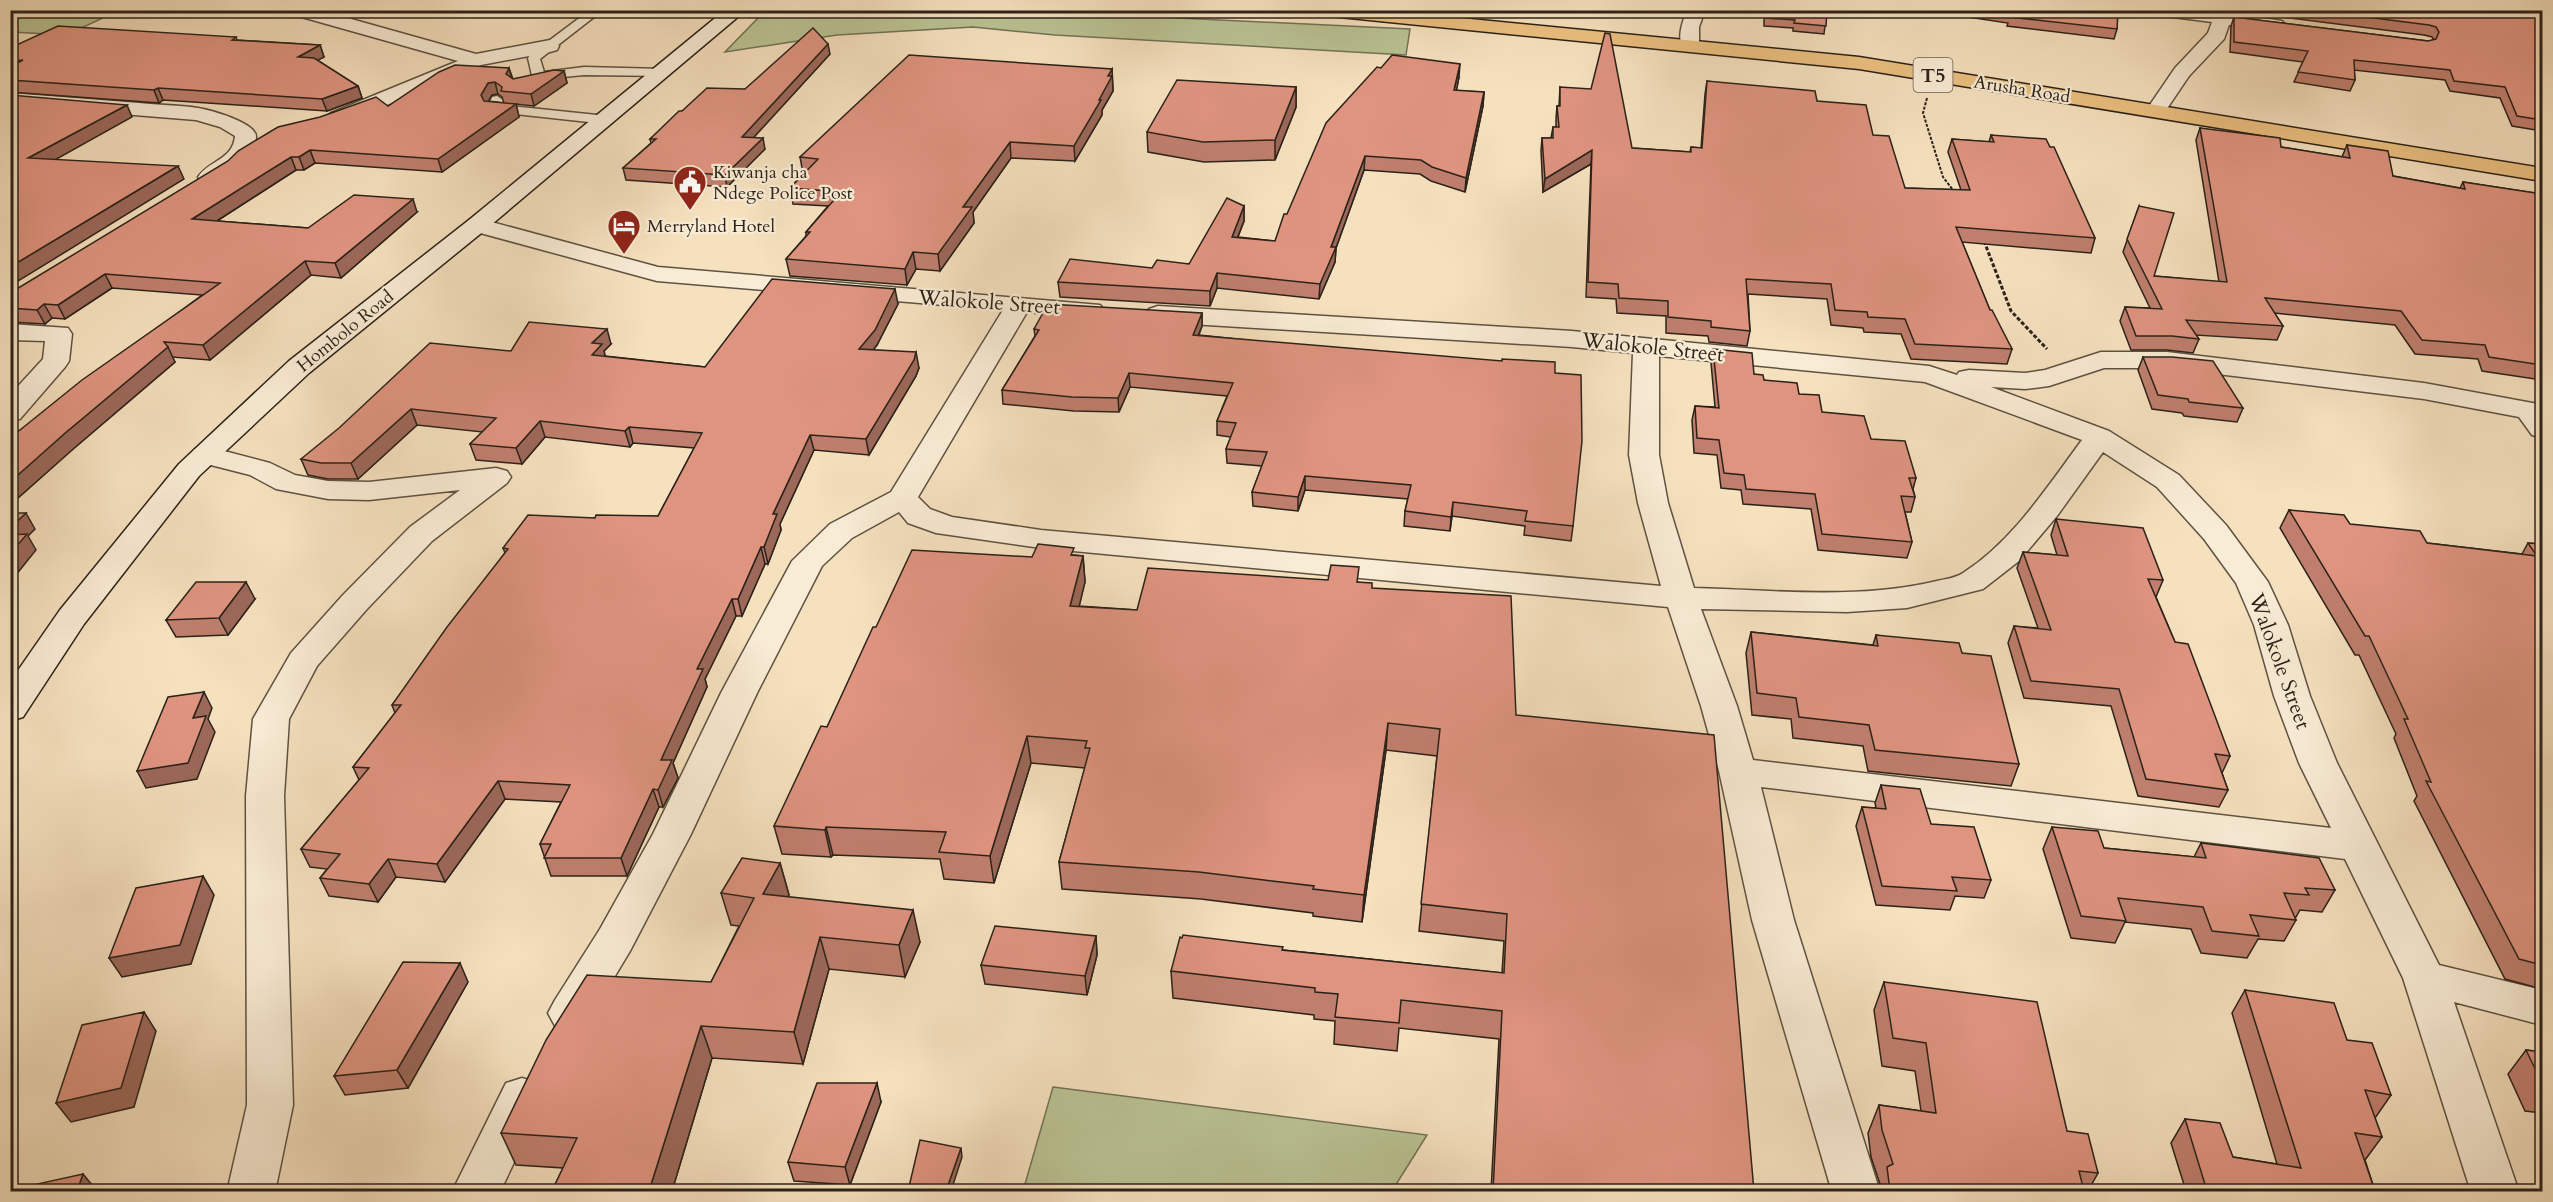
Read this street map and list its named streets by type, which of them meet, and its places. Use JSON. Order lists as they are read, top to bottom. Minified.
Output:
{"streets":{"highway":["T5","Arusha Road"],"street":["Walokole Street","Hombolo Road"]},"crossings":[["Walokole Street","Hombolo Road"]],"places":{"public building":["Kiwanja cha Ndege Police Post"],"hotel":["Merryland Hotel"]}}
